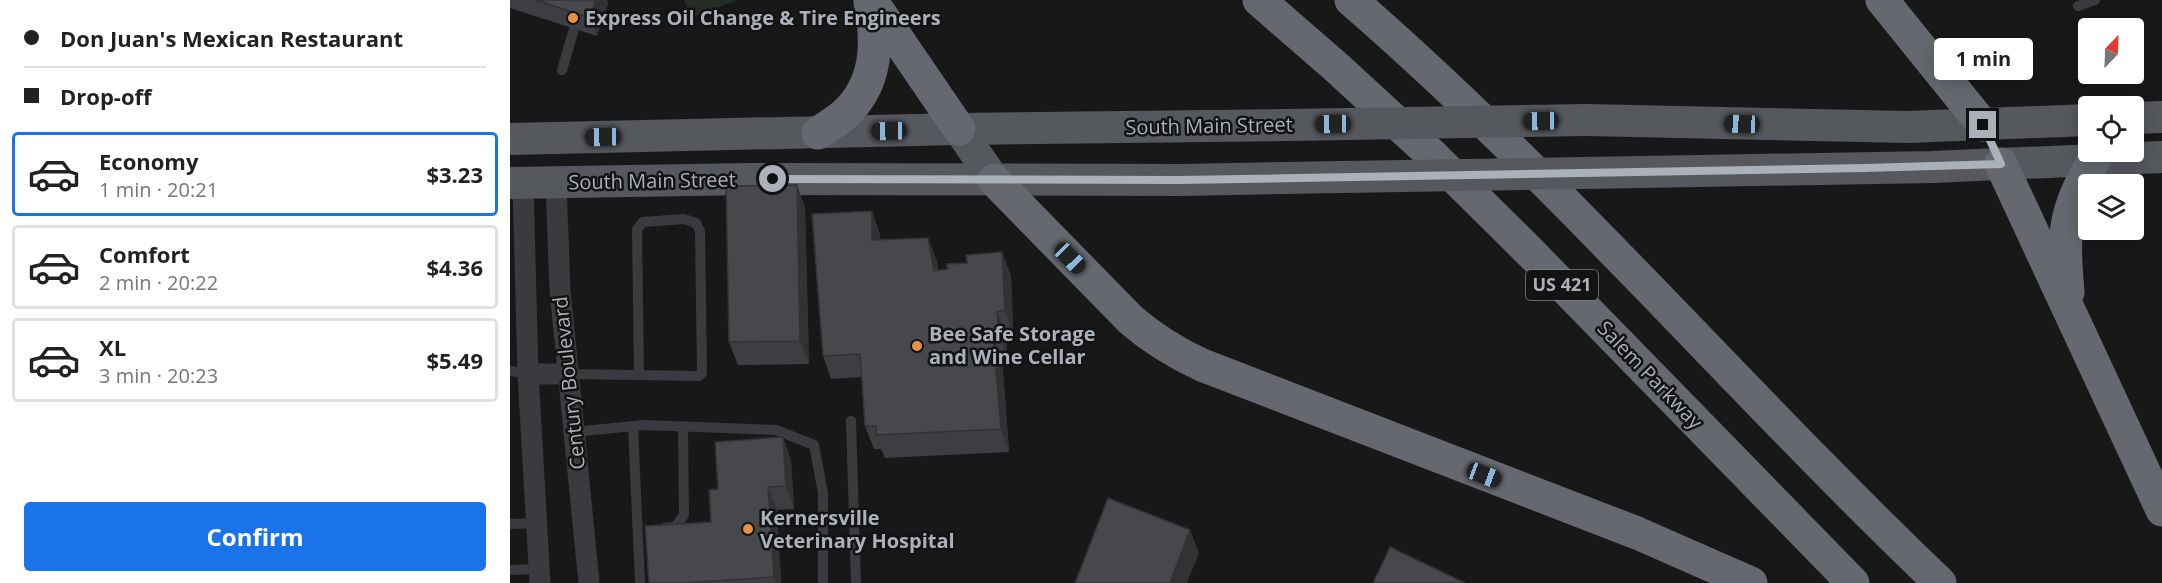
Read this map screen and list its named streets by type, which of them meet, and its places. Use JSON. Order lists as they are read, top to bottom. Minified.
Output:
{"streets":{"highway":["US 421","Salem Parkway"],"main road":["South Main Street"],"street":["Century Boulevard"]},"crossings":[["South Main Street","Century Boulevard"]],"places":["Express Oil Change & Tire Engineers","Bee Safe Storage and Wine Cellar","Kernersville Veterinary Hospital"],"north":"top right","page":{"banner":["Don Juan's Mexican Restaurant","Drop-off"],"bubble":"1 min","list":[{"name":"Economy","note":"1 min · 20:21","value":"$3.23"},{"name":"Comfort","note":"2 min · 20:22","value":"$4.36"},{"name":"XL","note":"3 min · 20:23","value":"$5.49"}],"buttons":"Confirm"}}
